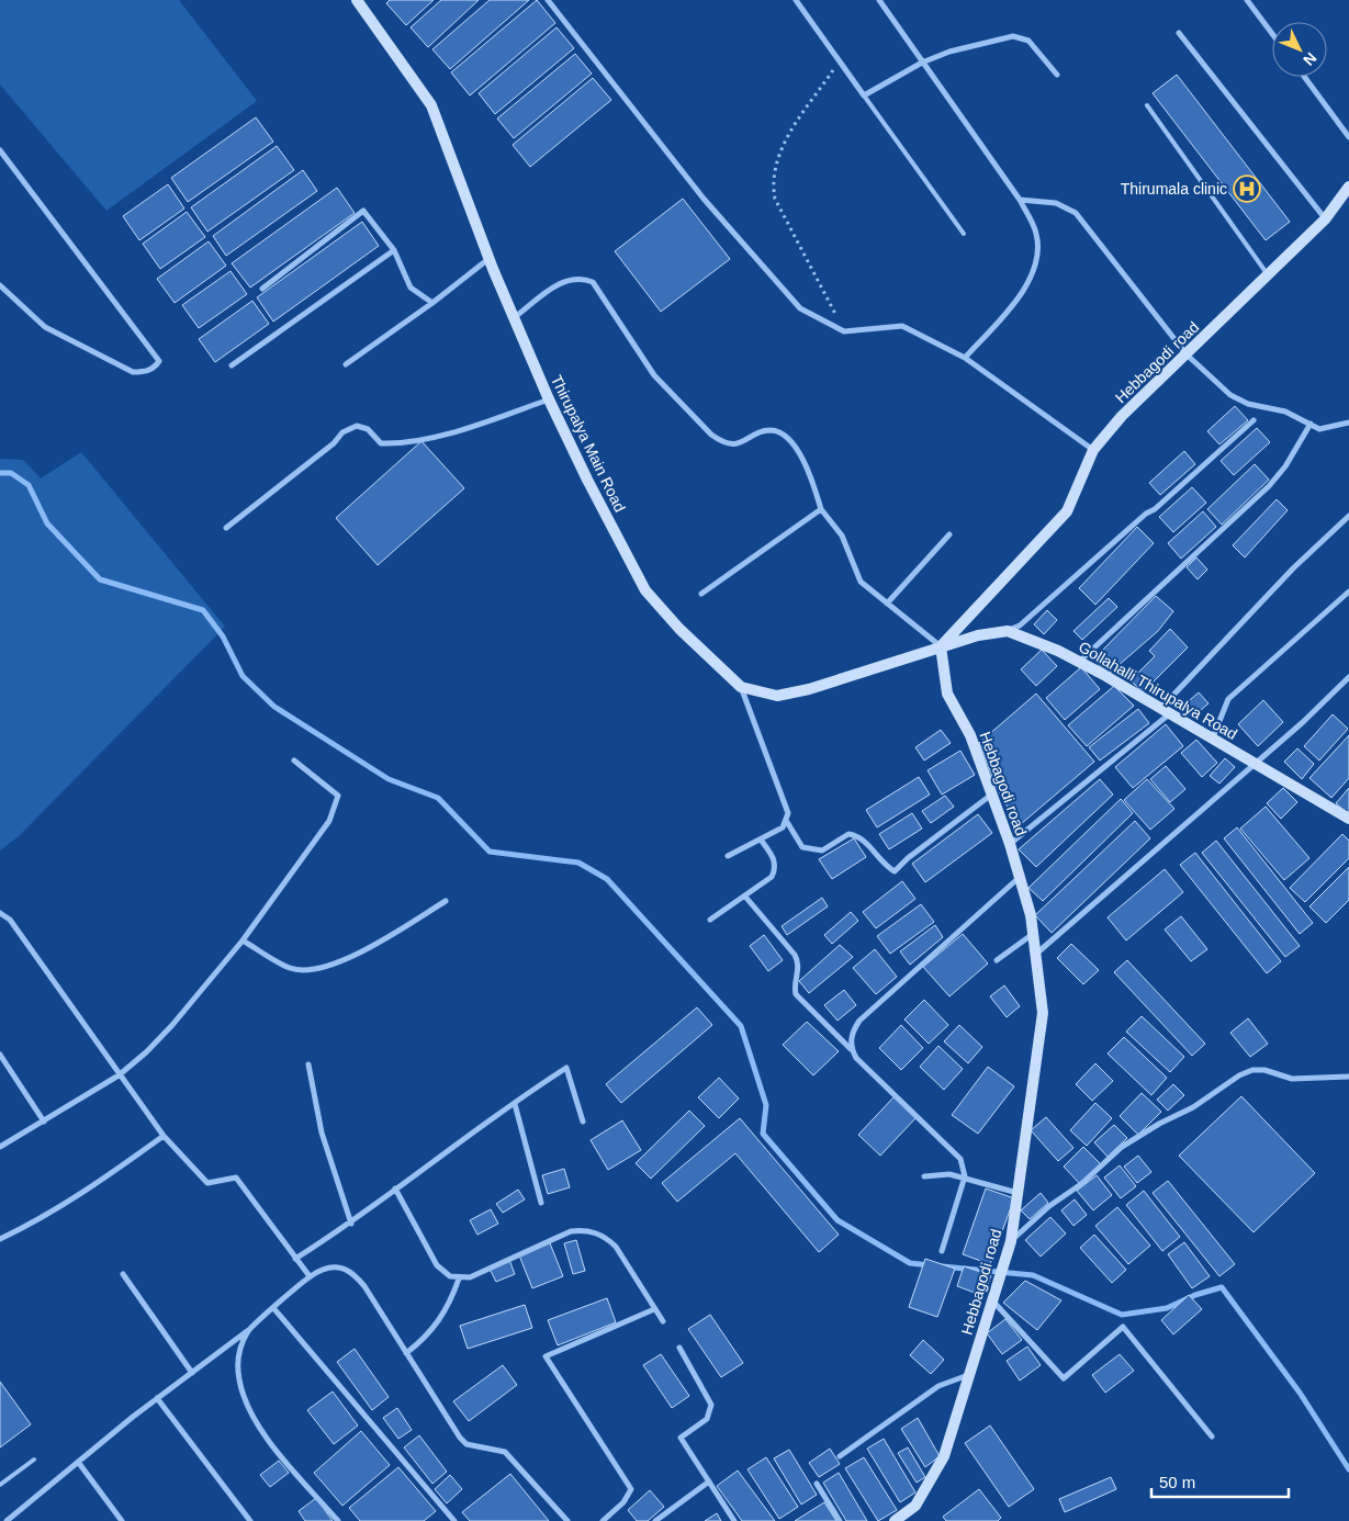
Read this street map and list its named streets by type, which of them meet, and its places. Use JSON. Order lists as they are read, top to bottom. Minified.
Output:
{"streets":{"street":["Hebbagodi road","Thirupalya Main Road","Gollahalli Thirupalya Road"]},"crossings":[["Hebbagodi road","Thirupalya Main Road"]],"places":{"hospital":["Thirumala clinic"]},"scale_bar":"50 m","north":"bottom right"}
